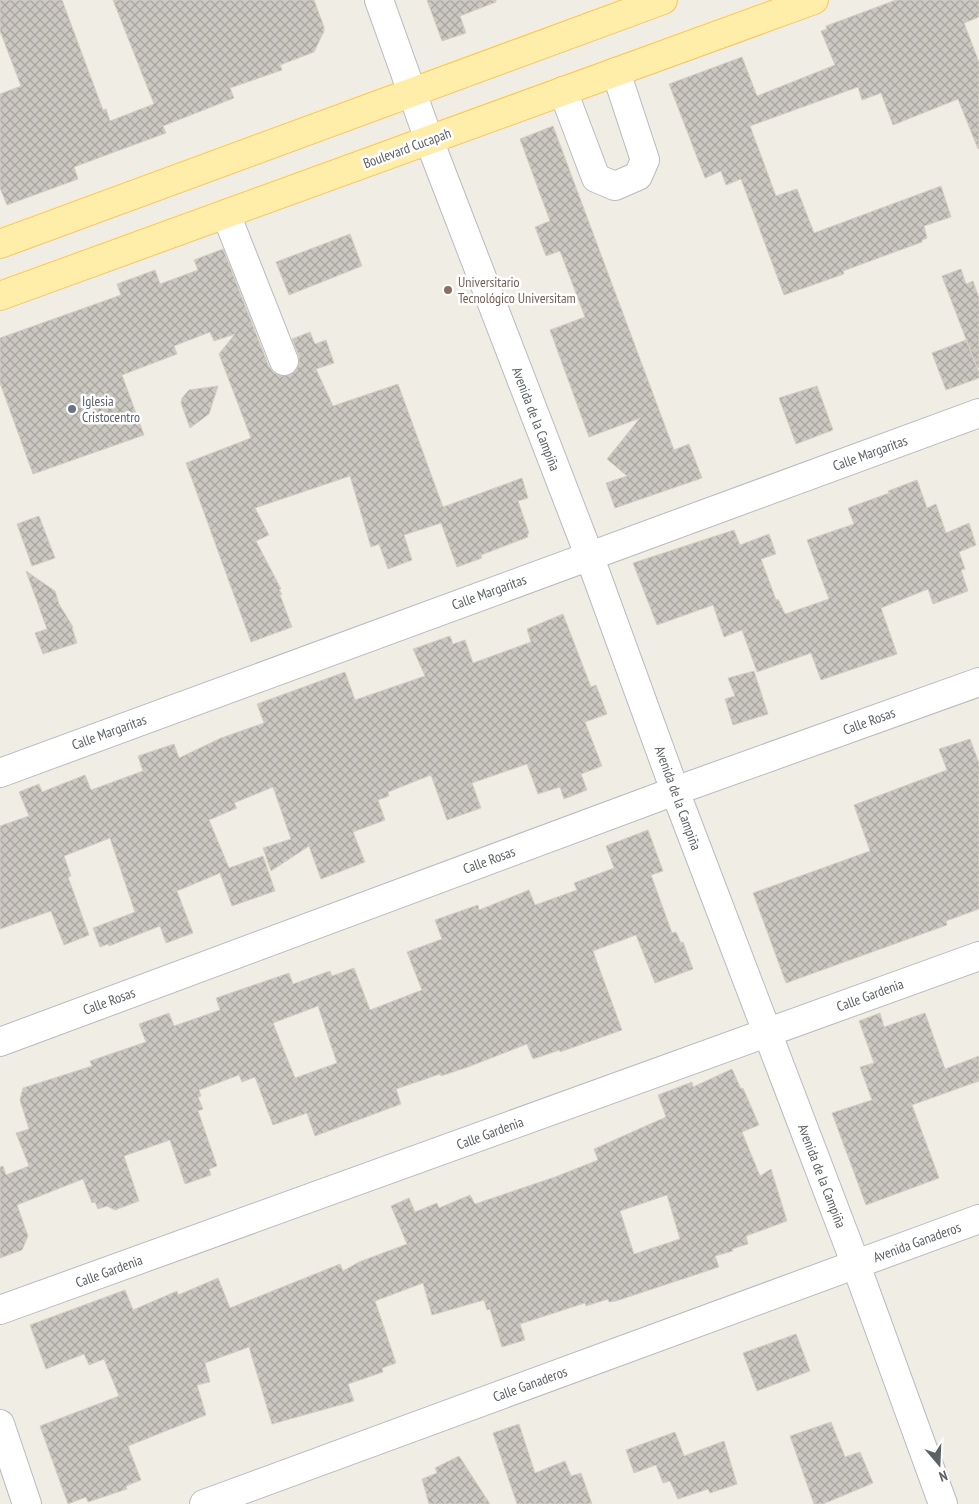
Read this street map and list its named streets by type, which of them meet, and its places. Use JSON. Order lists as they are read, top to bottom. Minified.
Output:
{"streets":{"main road":["Boulevard Cucapah"],"street":["Avenida de la Campiña","Calle Margaritas","Calle Rosas","Calle Gardenia","Avenida Ganaderos","Calle Ganaderos"]},"crossings":[["Boulevard Cucapah","Avenida de la Campiña"],["Avenida de la Campiña","Calle Margaritas"],["Avenida de la Campiña","Calle Rosas"],["Avenida de la Campiña","Calle Gardenia"],["Avenida de la Campiña","Avenida Ganaderos"],["Avenida de la Campiña","Calle Ganaderos"],["Avenida Ganaderos","Calle Ganaderos"]],"places":["Universitario Tecnológico Universitam","Iglesia Cristocentro"],"north":"bottom"}
